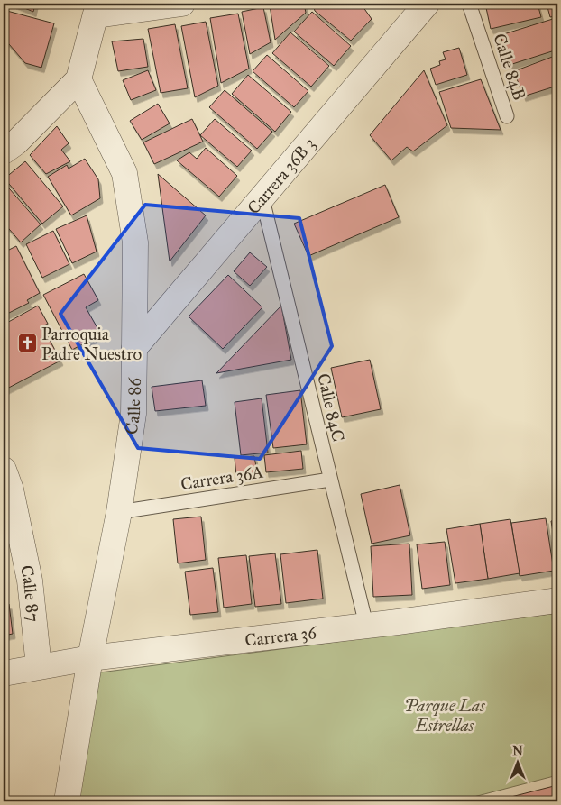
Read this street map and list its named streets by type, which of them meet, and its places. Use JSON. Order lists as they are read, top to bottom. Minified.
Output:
{"streets":{"street":["Carrera 36B 3","Calle 86","Calle 87","Carrera 36"],"lane":["Calle 84B","Calle 84C","Carrera 36A"]},"crossings":[["Carrera 36B 3","Calle 86"],["Carrera 36B 3","Calle 84C"],["Calle 86","Carrera 36A"],["Calle 86","Carrera 36"],["Calle 84C","Carrera 36A"],["Calle 84C","Carrera 36"],["Calle 87","Carrera 36"]],"parks":["Parque Las Estrellas"],"places":{"church":["Parroquia Padre Nuestro"]},"north":"top"}
